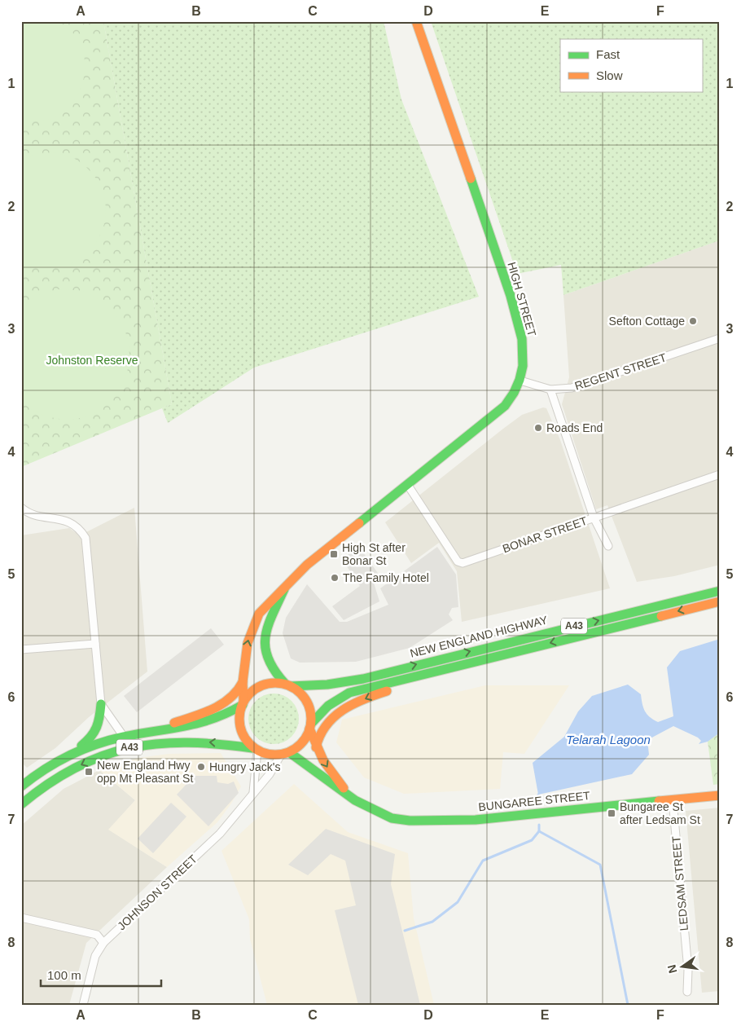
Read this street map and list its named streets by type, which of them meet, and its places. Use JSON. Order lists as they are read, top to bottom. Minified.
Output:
{"streets":{"main road":["HIGH STREET","A43","NEW ENGLAND HIGHWAY","BUNGAREE STREET"],"street":["REGENT STREET","BONAR STREET","LEDSAM STREET","JOHNSON STREET"]},"crossings":[["HIGH STREET","REGENT STREET"],["HIGH STREET","BONAR STREET"],["HIGH STREET","A43"],["HIGH STREET","NEW ENGLAND HIGHWAY"],["HIGH STREET","BUNGAREE STREET"],["HIGH STREET","JOHNSON STREET"],["A43","NEW ENGLAND HIGHWAY"],["A43","BUNGAREE STREET"],["A43","JOHNSON STREET"],["NEW ENGLAND HIGHWAY","BUNGAREE STREET"],["NEW ENGLAND HIGHWAY","JOHNSON STREET"],["BUNGAREE STREET","LEDSAM STREET"],["BUNGAREE STREET","JOHNSON STREET"]],"water":["Telarah Lagoon"],"parks":["Johnston Reserve"],"places":{"other":["Sefton Cottage","Roads End","The Family Hotel","Hungry Jack's"],"transit":["High St after Bonar St","New England Hwy opp Mt Pleasant St","Bungaree St after Ledsam St"]},"legend":["Fast","Slow"],"scale_bar":"100 m","north":"left","grid":{"columns":["A","B","C","D","E","F"],"rows":["1","2","3","4","5","6","7","8"]}}
